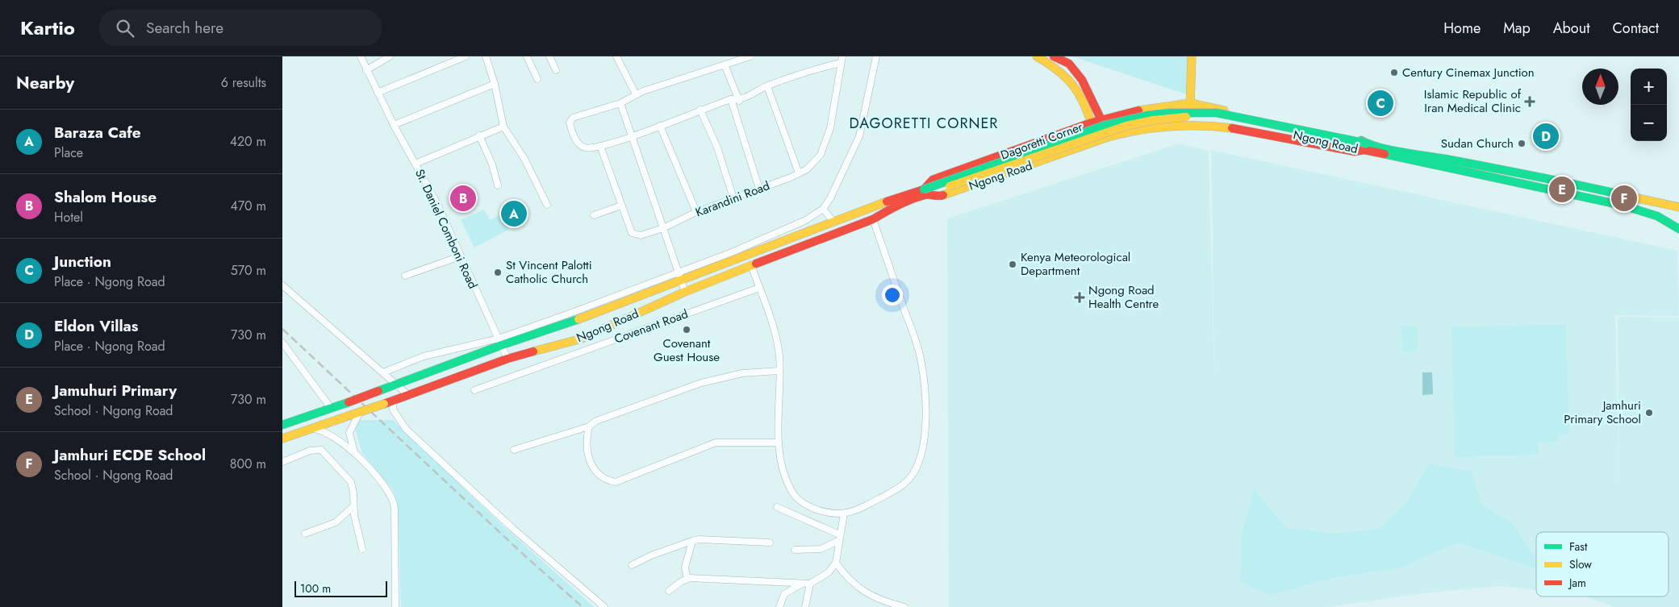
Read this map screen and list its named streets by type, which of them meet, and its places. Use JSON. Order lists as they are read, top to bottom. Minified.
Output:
{"streets":{"main road":["Dagoretti Corner","Ngong Road"],"street":["Karandini Road","St. Daniel Comboni Road","Covenant Road"]},"crossings":[["Dagoretti Corner","Ngong Road"],["Ngong Road","St. Daniel Comboni Road"]],"districts":["DAGORETTI CORNER"],"places":{"other":["Century Cinemax Junction","Sudan Church","Kenya Meteorological Department","St Vincent Palotti Catholic Church","Covenant Guest House","Jamhuri Primary School"],"health":["Islamic Republic of Iran Medical Clinic","Ngong Road Health Centre"]},"legend":["Fast","Slow","Jam"],"scale_bar":"100 m","north":"top","page":{"header":"Kartio","search":"Search here","nav":["Home","Map","About","Contact"],"heading":["Nearby","6 results"],"map_buttons":["+","−"],"pins":["C","D","E","B","F","A"],"list":[{"mark":"A","name":"Baraza Cafe","note":"Place","value":"420 m"},{"mark":"B","name":"Shalom House","note":"Hotel","value":"470 m"},{"mark":"C","name":"Junction","note":"Place · Ngong Road","value":"570 m"},{"mark":"D","name":"Eldon Villas","note":"Place · Ngong Road","value":"730 m"},{"mark":"E","name":"Jamuhuri Primary","note":"School · Ngong Road","value":"730 m"},{"mark":"F","name":"Jamhuri ECDE School","note":"School · Ngong Road","value":"800 m"}],"scale":"100 m"}}
